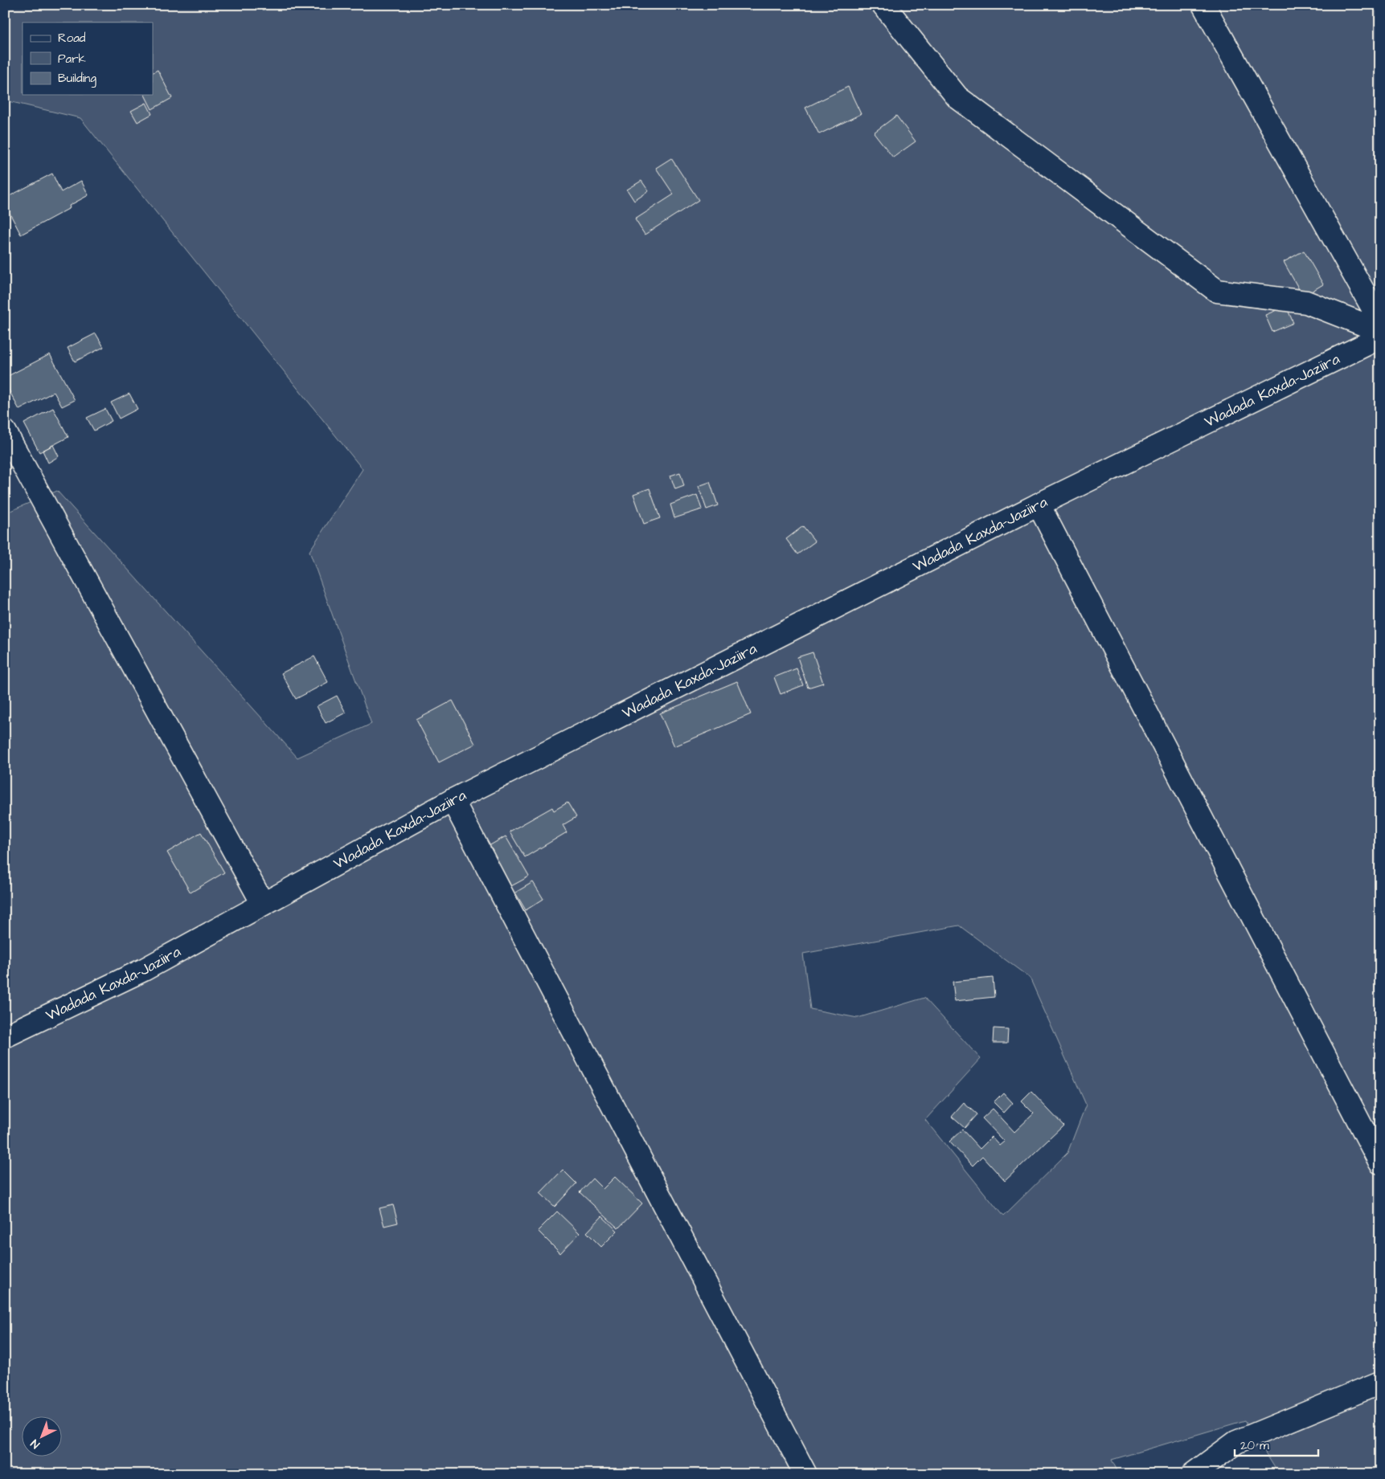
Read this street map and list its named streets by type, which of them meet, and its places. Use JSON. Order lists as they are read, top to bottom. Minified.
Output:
{"streets":{"street":["Wadada Kaxda-Jaziira"]},"legend":["Road","Park","Building"],"scale_bar":"20 m","north":"bottom left"}
